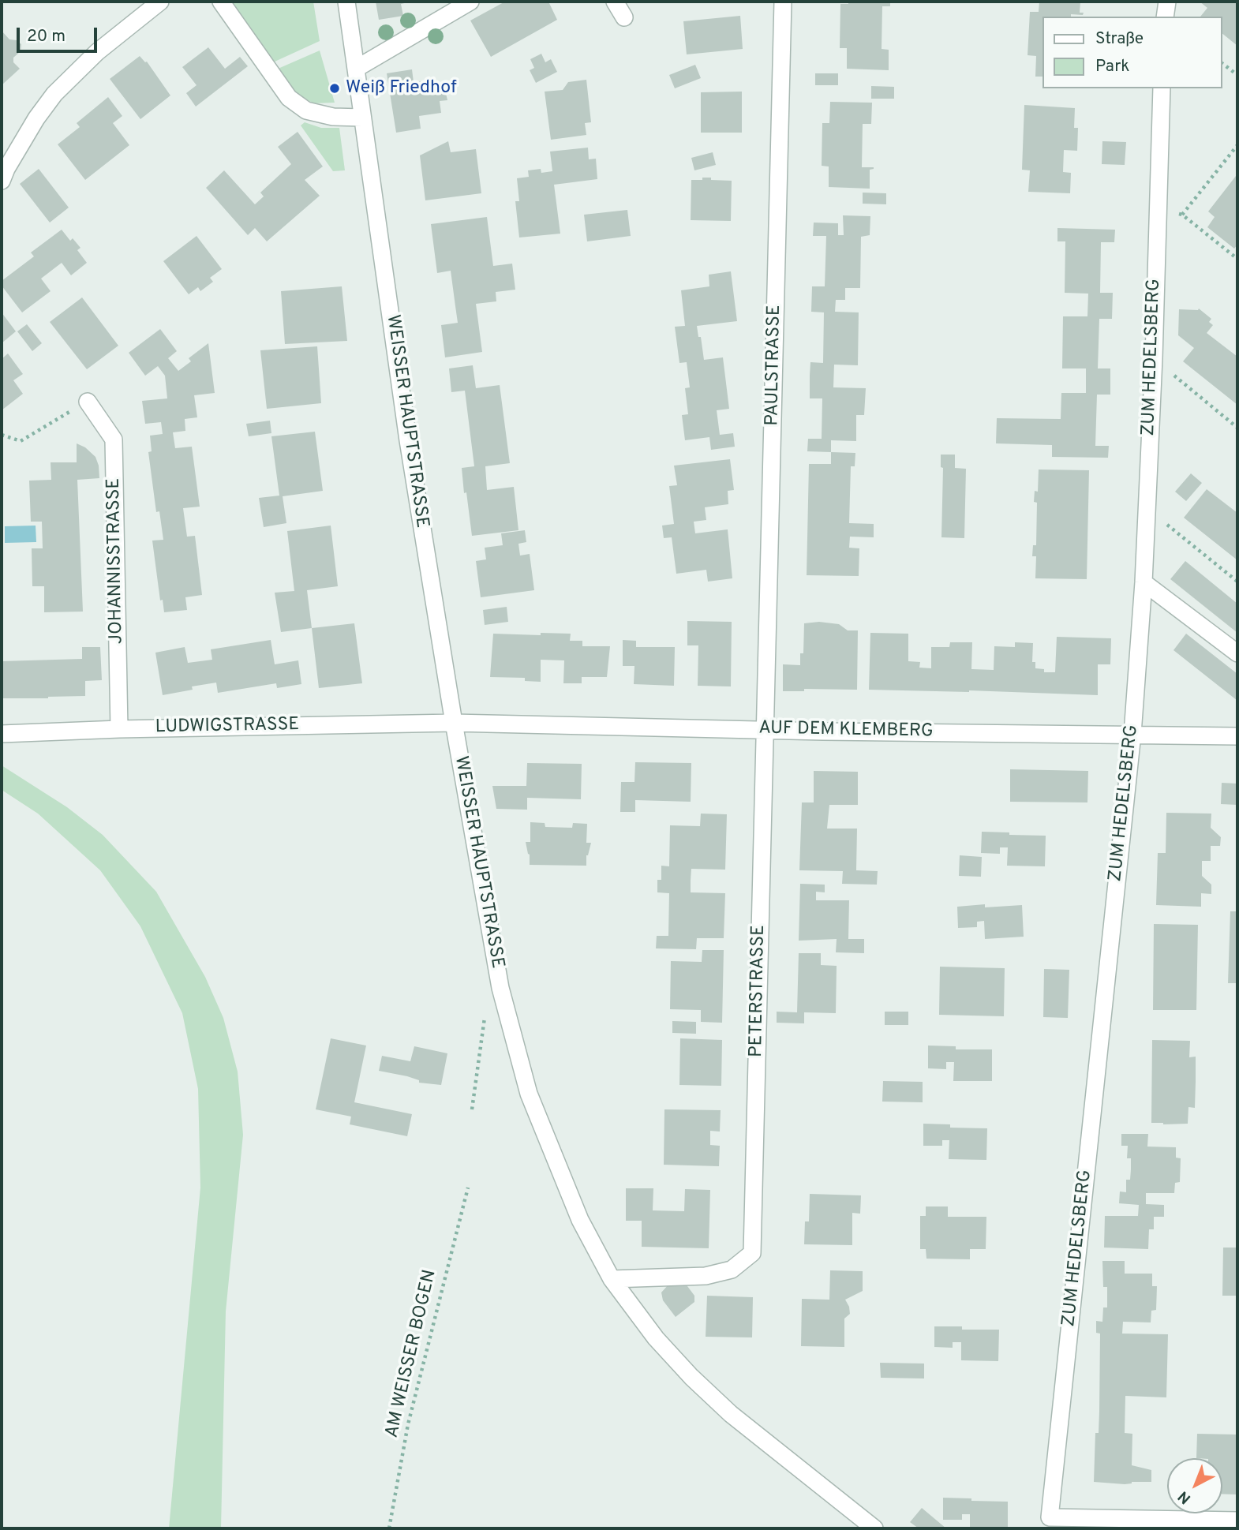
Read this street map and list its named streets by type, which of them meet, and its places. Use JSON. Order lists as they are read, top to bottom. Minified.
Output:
{"streets":{"street":["ZUM HEDELSBERG","PAULSTRASSE","WEISSER HAUPTSTRASSE","JOHANNISSTRASSE","LUDWIGSTRASSE","AUF DEM KLEMBERG","PETERSTRASSE"],"path":["AM WEISSER BOGEN"]},"crossings":[["ZUM HEDELSBERG","AUF DEM KLEMBERG"],["PAULSTRASSE","AUF DEM KLEMBERG"],["PAULSTRASSE","PETERSTRASSE"],["WEISSER HAUPTSTRASSE","LUDWIGSTRASSE"],["WEISSER HAUPTSTRASSE","AUF DEM KLEMBERG"],["WEISSER HAUPTSTRASSE","PETERSTRASSE"],["JOHANNISSTRASSE","LUDWIGSTRASSE"],["LUDWIGSTRASSE","AUF DEM KLEMBERG"],["AUF DEM KLEMBERG","PETERSTRASSE"]],"places":["Weiß Friedhof"],"legend":["Straße","Park"],"scale_bar":"20 m","north":"bottom left"}
